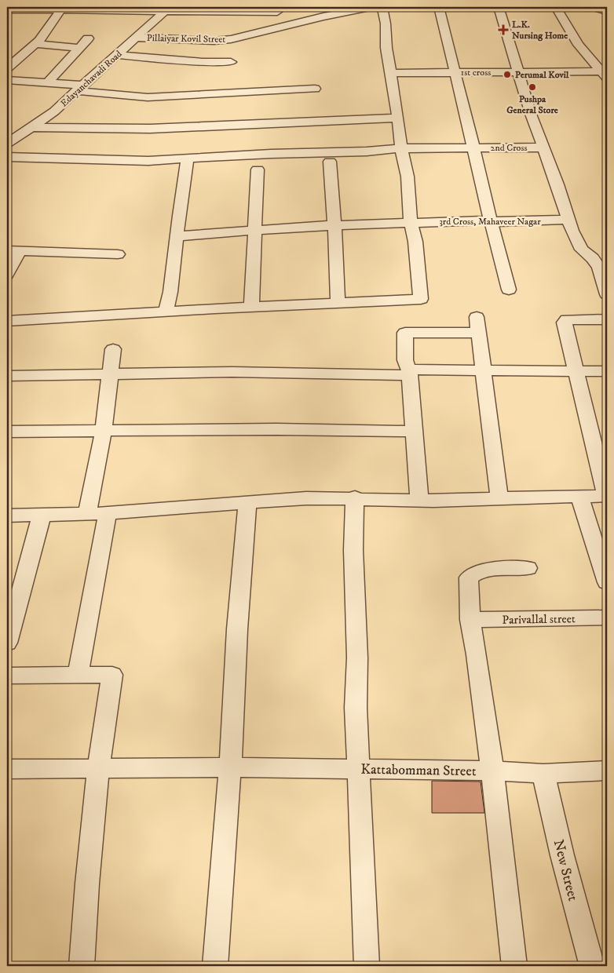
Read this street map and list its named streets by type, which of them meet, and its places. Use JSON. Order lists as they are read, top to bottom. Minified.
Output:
{"streets":{"street":["Pillaiyar Kovil Street","1st cross","Edayanchavadi Road","2nd Cross","3rd Cross, Mahaveer Nagar","Parivallal street","Kattabomman Street","New Street"]},"crossings":[["Pillaiyar Kovil Street","Edayanchavadi Road"],["Kattabomman Street","New Street"]],"places":{"health":["L.K. Nursing Home"],"other":["Perumal Kovil","Pushpa General Store"]}}
